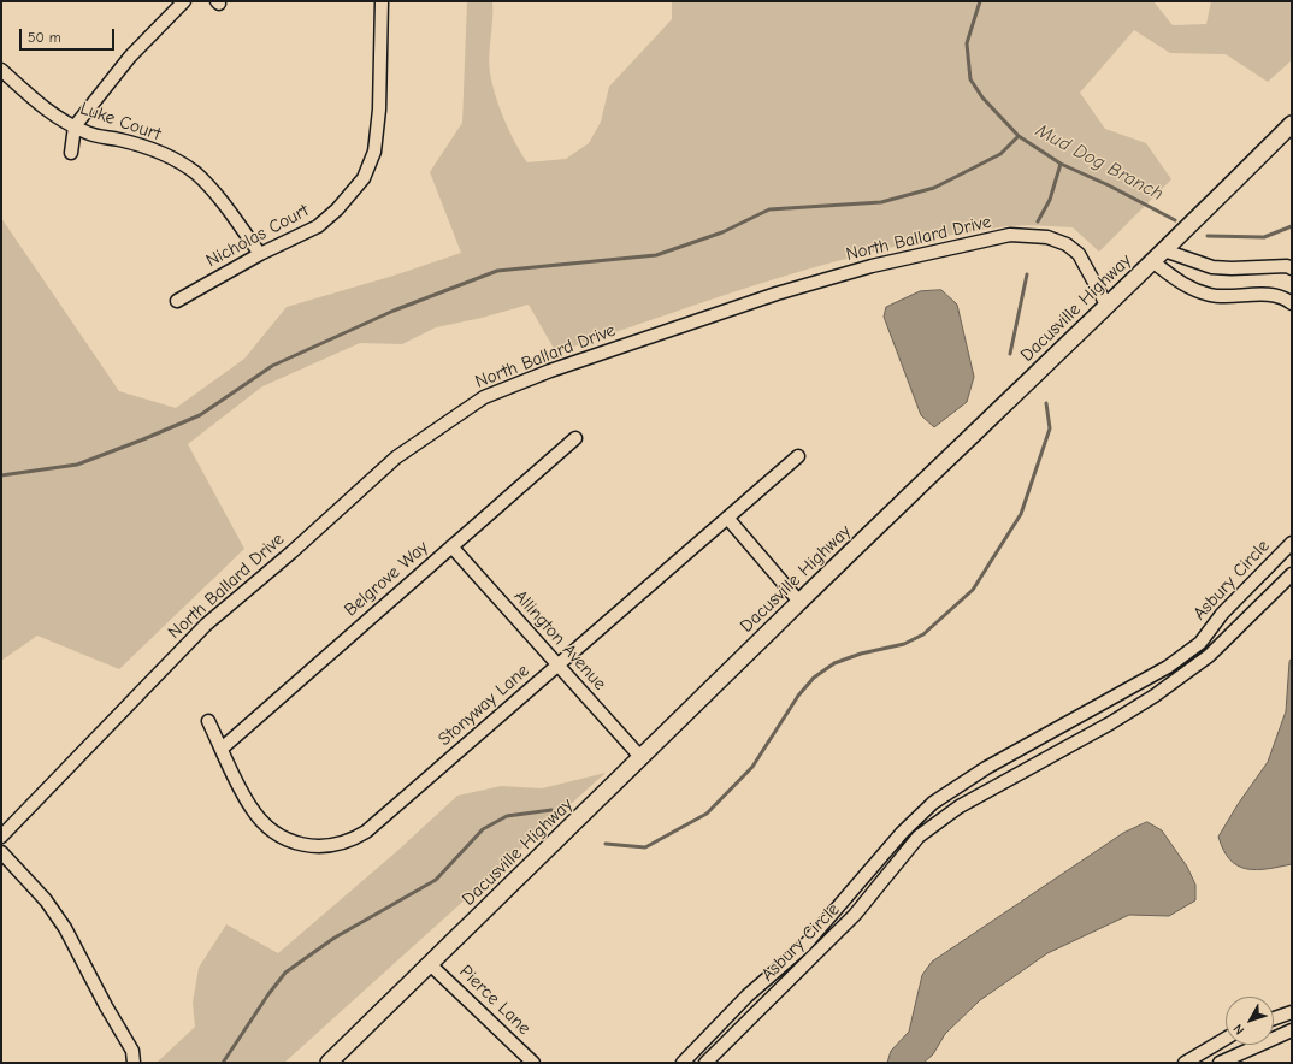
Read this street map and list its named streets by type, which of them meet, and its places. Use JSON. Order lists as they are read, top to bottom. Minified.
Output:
{"streets":{"main road":["Dacusville Highway"],"street":["Luke Court","Nicholas Court","North Ballard Drive","Belgrove Way","Asbury Circle","Allington Avenue","Stonyway Lane","Pierce Lane"]},"crossings":[["Luke Court","Nicholas Court"],["North Ballard Drive","Dacusville Highway"],["Dacusville Highway","Allington Avenue"],["Dacusville Highway","Pierce Lane"],["Belgrove Way","Allington Avenue"],["Belgrove Way","Stonyway Lane"],["Allington Avenue","Stonyway Lane"]],"water":["Mud Dog Branch"],"scale_bar":"50 m","north":"bottom left"}
